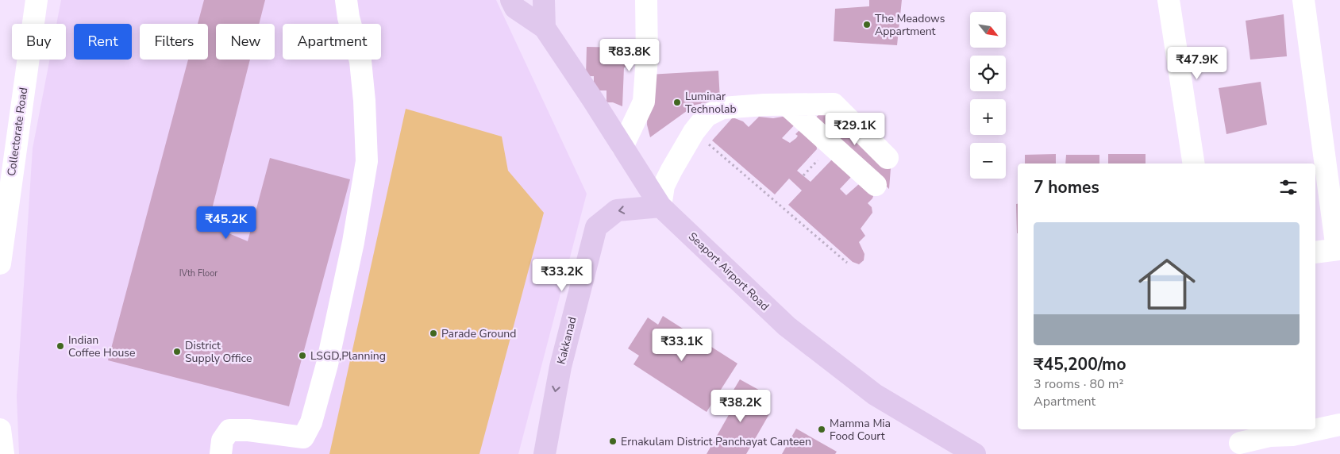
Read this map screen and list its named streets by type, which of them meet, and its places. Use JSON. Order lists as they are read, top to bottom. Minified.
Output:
{"streets":{"main road":["Seaport Airport Road","Kakkanad"],"street":["Collectorate Road"]},"crossings":[["Seaport Airport Road","Kakkanad"]],"one_way":["Kakkanad"],"places":["The Meadows Appartment","Luminar Technolab","Parade Ground","Indian Coffee House","District Supply Office","LSGD,Planning","Mamma Mia Food Court","Ernakulam District Panchayat Canteen"],"house_numbers":["IVth Floor"],"north":"bottom right","page":{"map_buttons":["+","−"],"chip":["Buy","Rent","Filters","New","Apartment"],"price":["₹83.8K","₹47.9K","₹29.1K","₹45.2K","₹33.2K","₹33.1K","₹38.2K"],"heading":"7 homes","list":[{"name":"₹45,200/mo","note":"3 rooms · 80 m² · Apartment"}]}}
